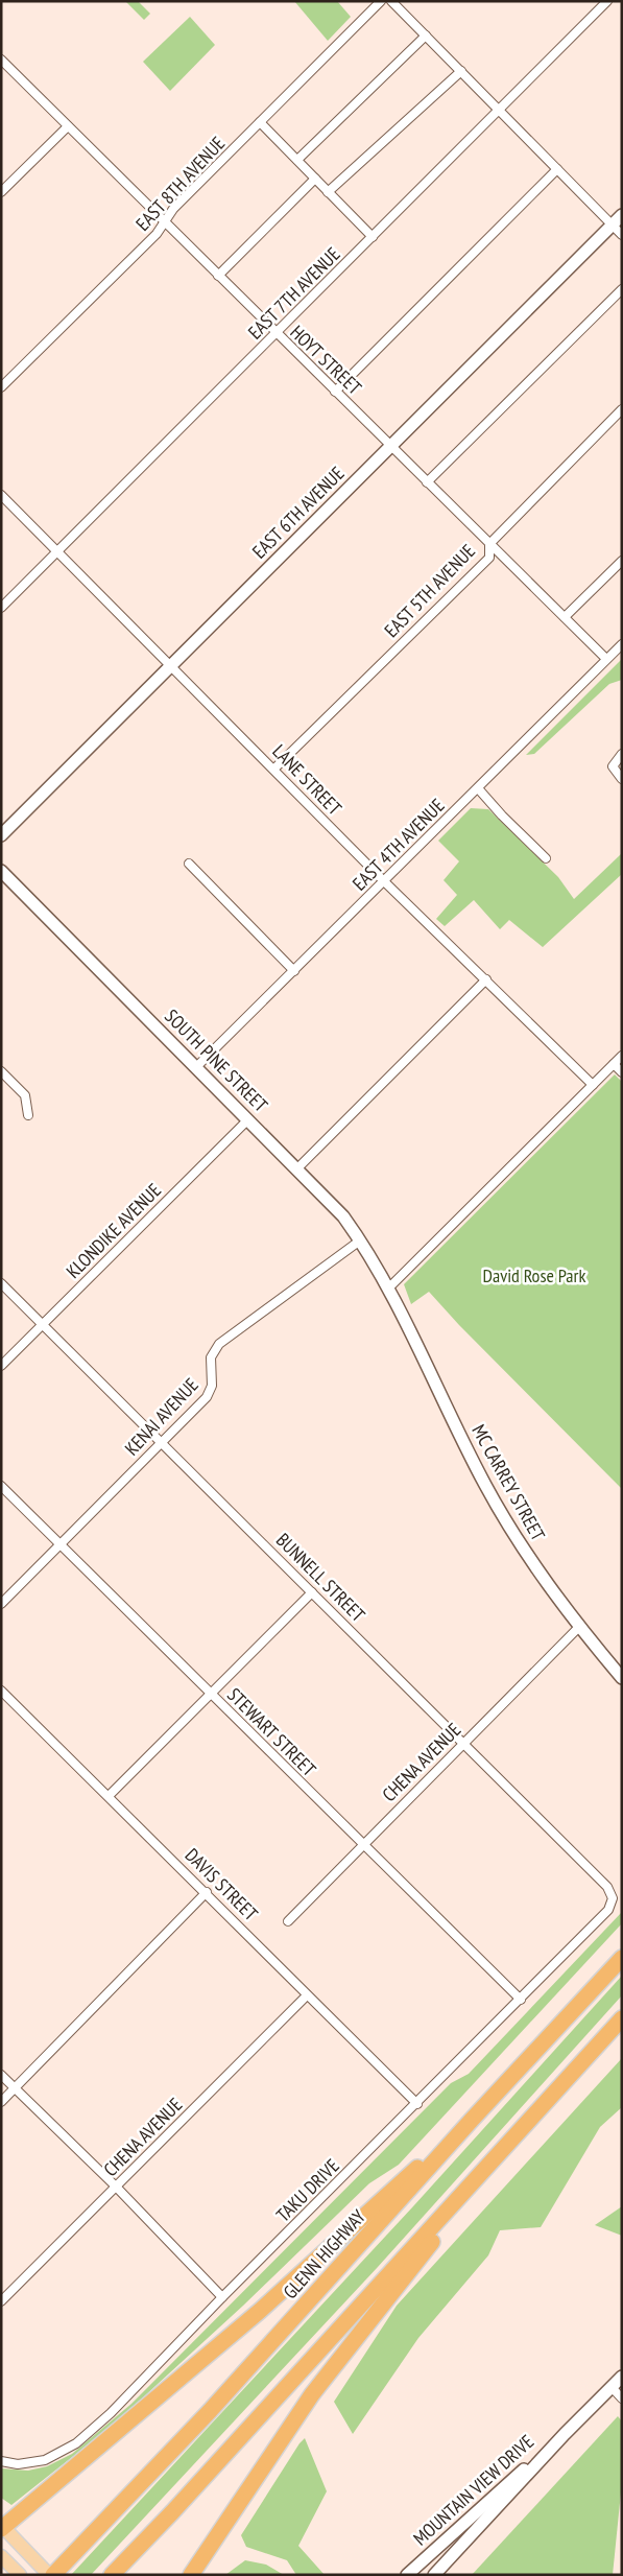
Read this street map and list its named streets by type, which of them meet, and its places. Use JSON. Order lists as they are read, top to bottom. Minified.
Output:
{"streets":{"highway":["GLENN HIGHWAY"],"street":["EAST 8TH AVENUE","EAST 7TH AVENUE","HOYT STREET","EAST 6TH AVENUE","EAST 5TH AVENUE","LANE STREET","EAST 4TH AVENUE","SOUTH PINE STREET","KLONDIKE AVENUE","KENAI AVENUE","MC CARREY STREET","BUNNELL STREET","STEWART STREET","CHENA AVENUE","DAVIS STREET","TAKU DRIVE","MOUNTAIN VIEW DRIVE"]},"crossings":[["EAST 8TH AVENUE","HOYT STREET"],["EAST 7TH AVENUE","HOYT STREET"],["EAST 7TH AVENUE","LANE STREET"],["HOYT STREET","EAST 6TH AVENUE"],["HOYT STREET","EAST 5TH AVENUE"],["HOYT STREET","EAST 4TH AVENUE"],["EAST 6TH AVENUE","LANE STREET"],["EAST 5TH AVENUE","LANE STREET"],["LANE STREET","EAST 4TH AVENUE"],["EAST 4TH AVENUE","SOUTH PINE STREET"],["SOUTH PINE STREET","KLONDIKE AVENUE"],["SOUTH PINE STREET","KENAI AVENUE"],["SOUTH PINE STREET","MC CARREY STREET"],["KLONDIKE AVENUE","BUNNELL STREET"],["KENAI AVENUE","BUNNELL STREET"],["KENAI AVENUE","STEWART STREET"],["MC CARREY STREET","CHENA AVENUE"],["BUNNELL STREET","CHENA AVENUE"],["BUNNELL STREET","TAKU DRIVE"],["STEWART STREET","CHENA AVENUE"],["STEWART STREET","TAKU DRIVE"],["CHENA AVENUE","DAVIS STREET"],["DAVIS STREET","TAKU DRIVE"]],"parks":["David Rose Park"]}
